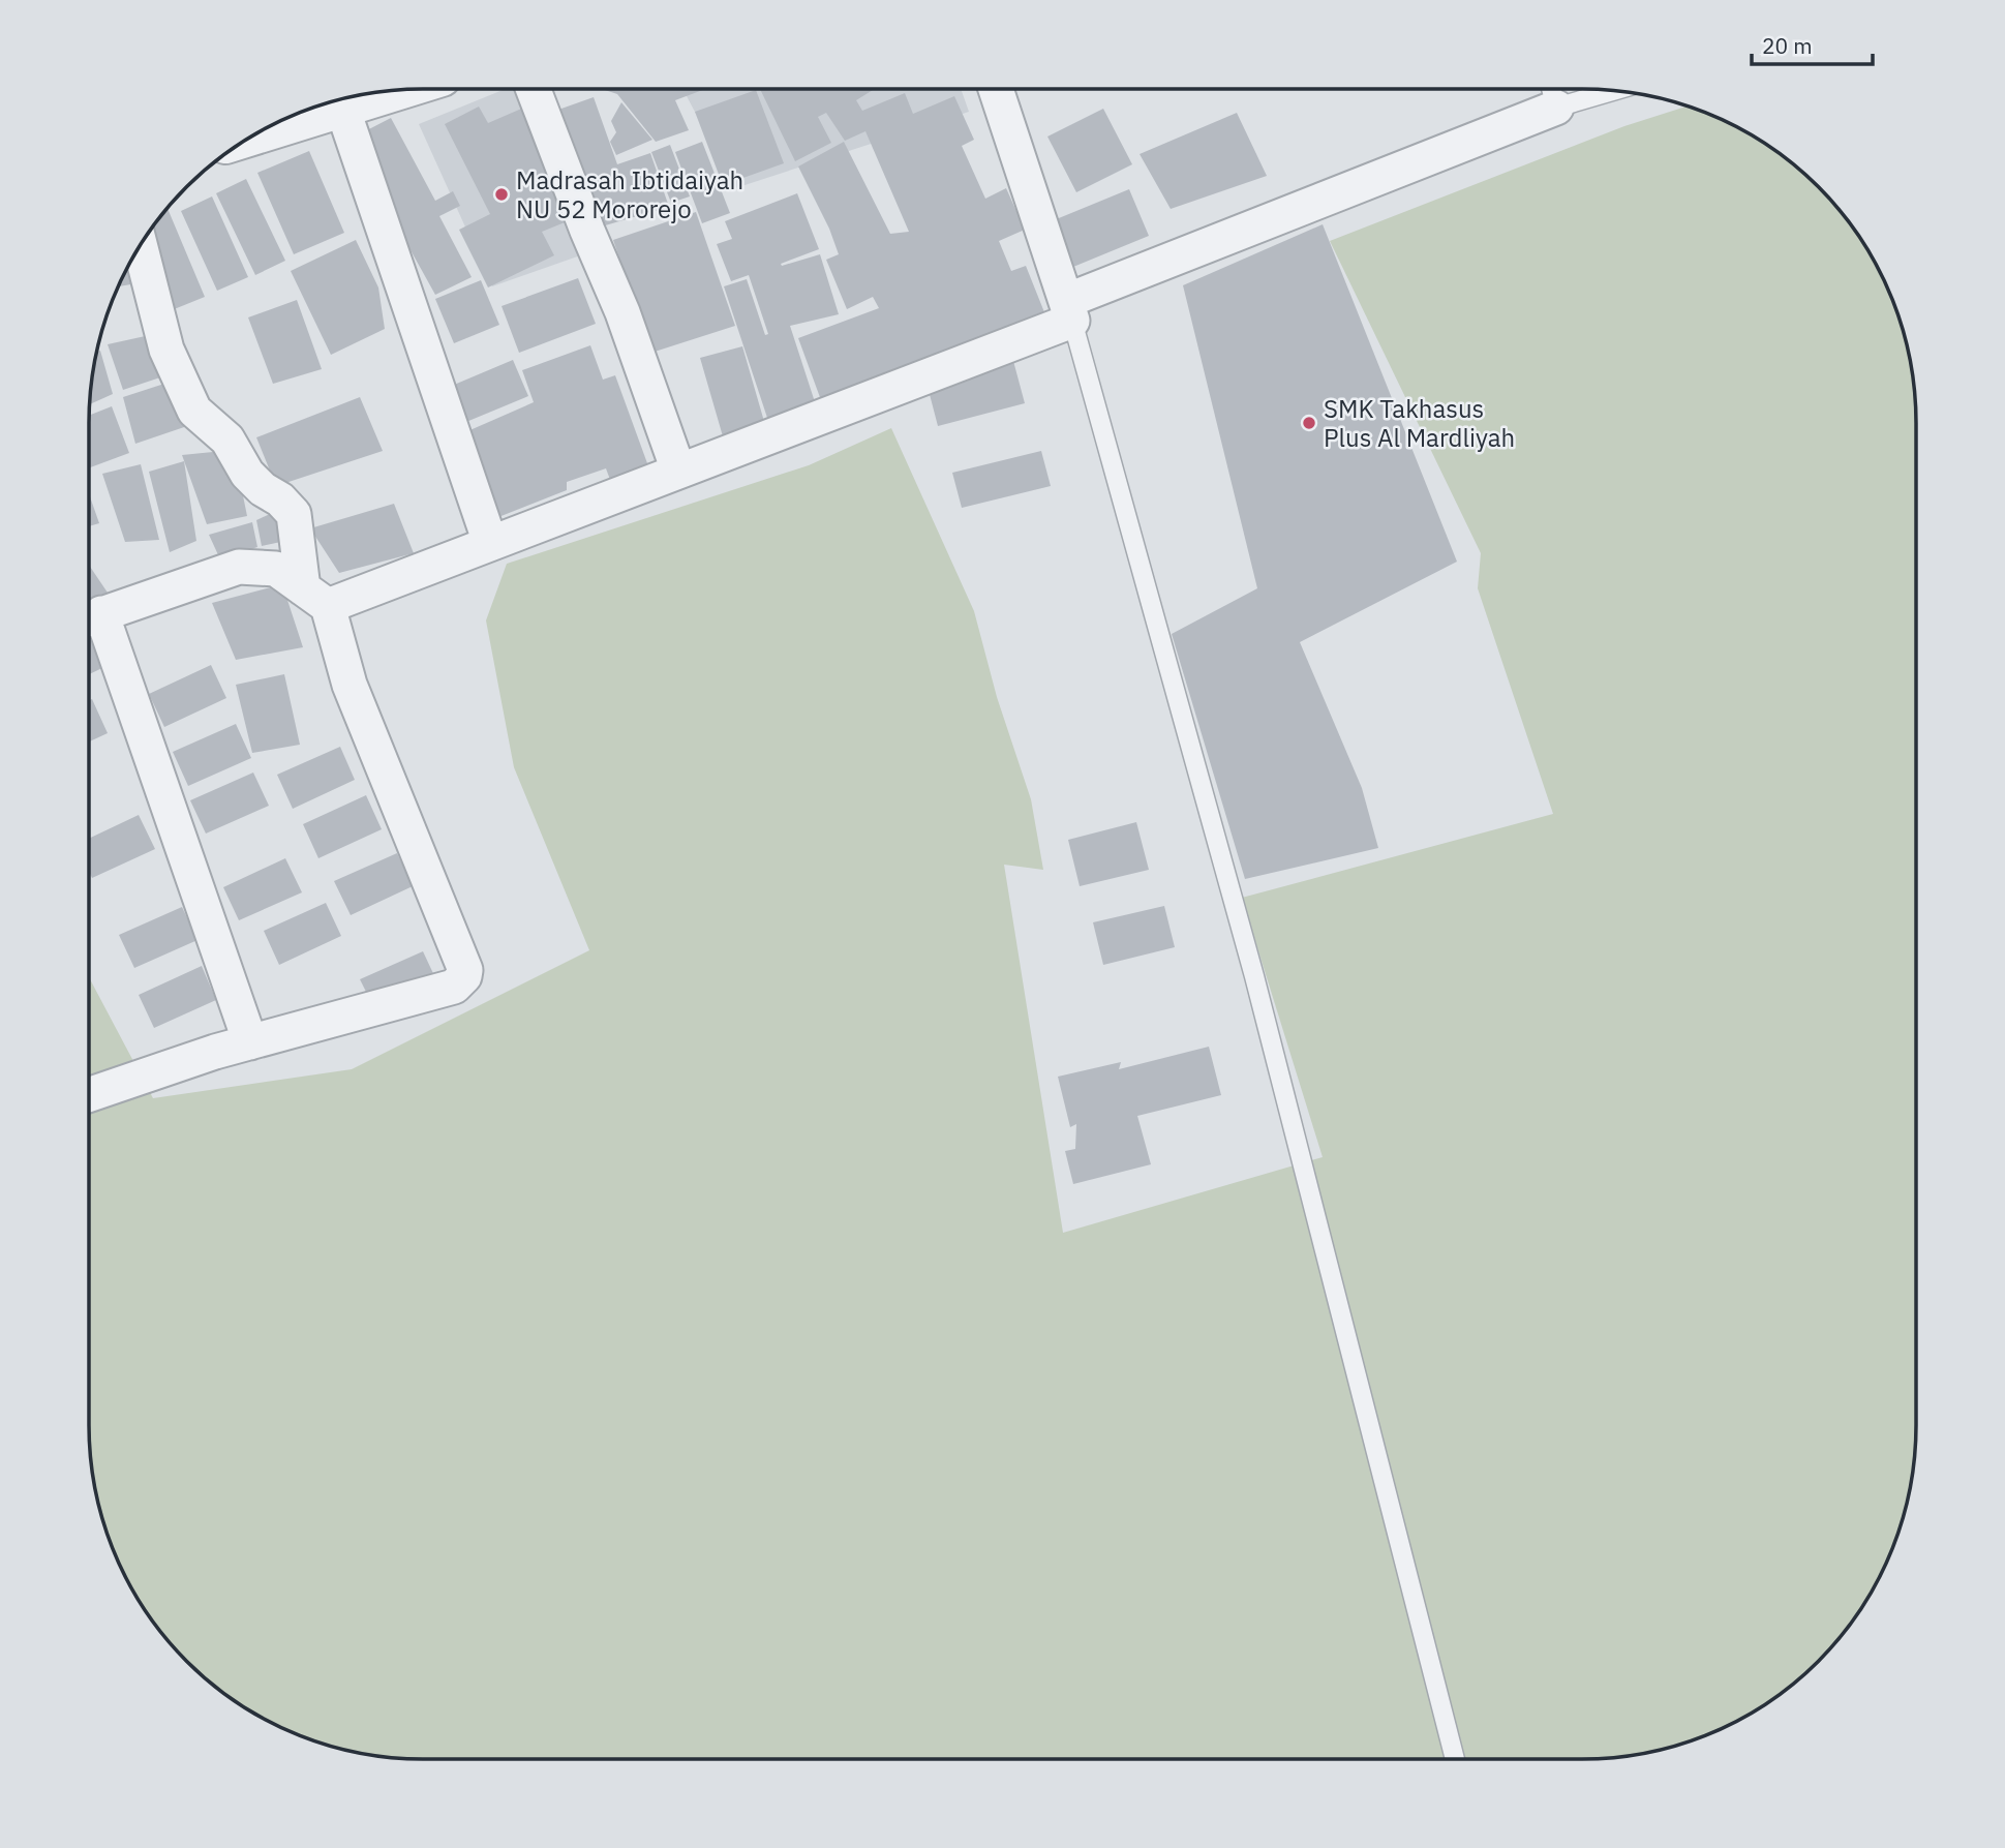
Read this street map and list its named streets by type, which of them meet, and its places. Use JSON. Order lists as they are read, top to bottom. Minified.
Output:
{"places":["Madrasah Ibtidaiyah NU 52 Mororejo","SMK Takhasus Plus Al Mardliyah"],"scale_bar":"20 m"}
